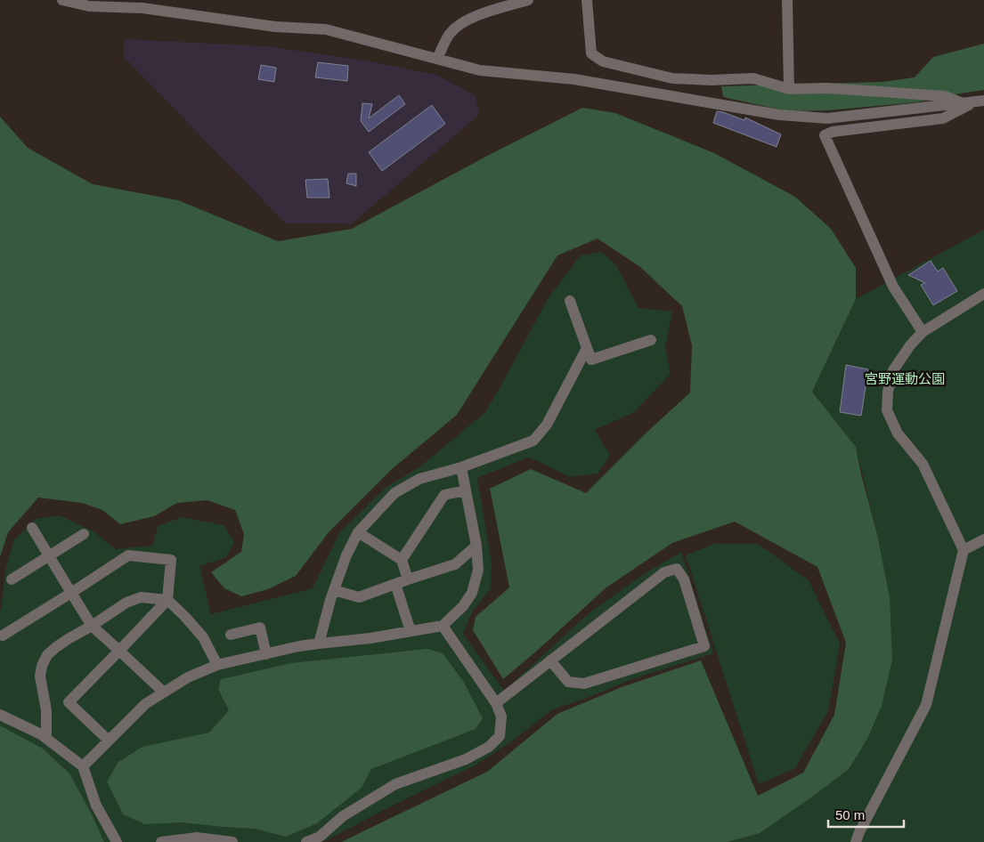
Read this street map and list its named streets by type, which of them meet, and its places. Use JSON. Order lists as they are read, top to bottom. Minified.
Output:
{"parks":["宮野運動公園"],"scale_bar":"50 m"}
